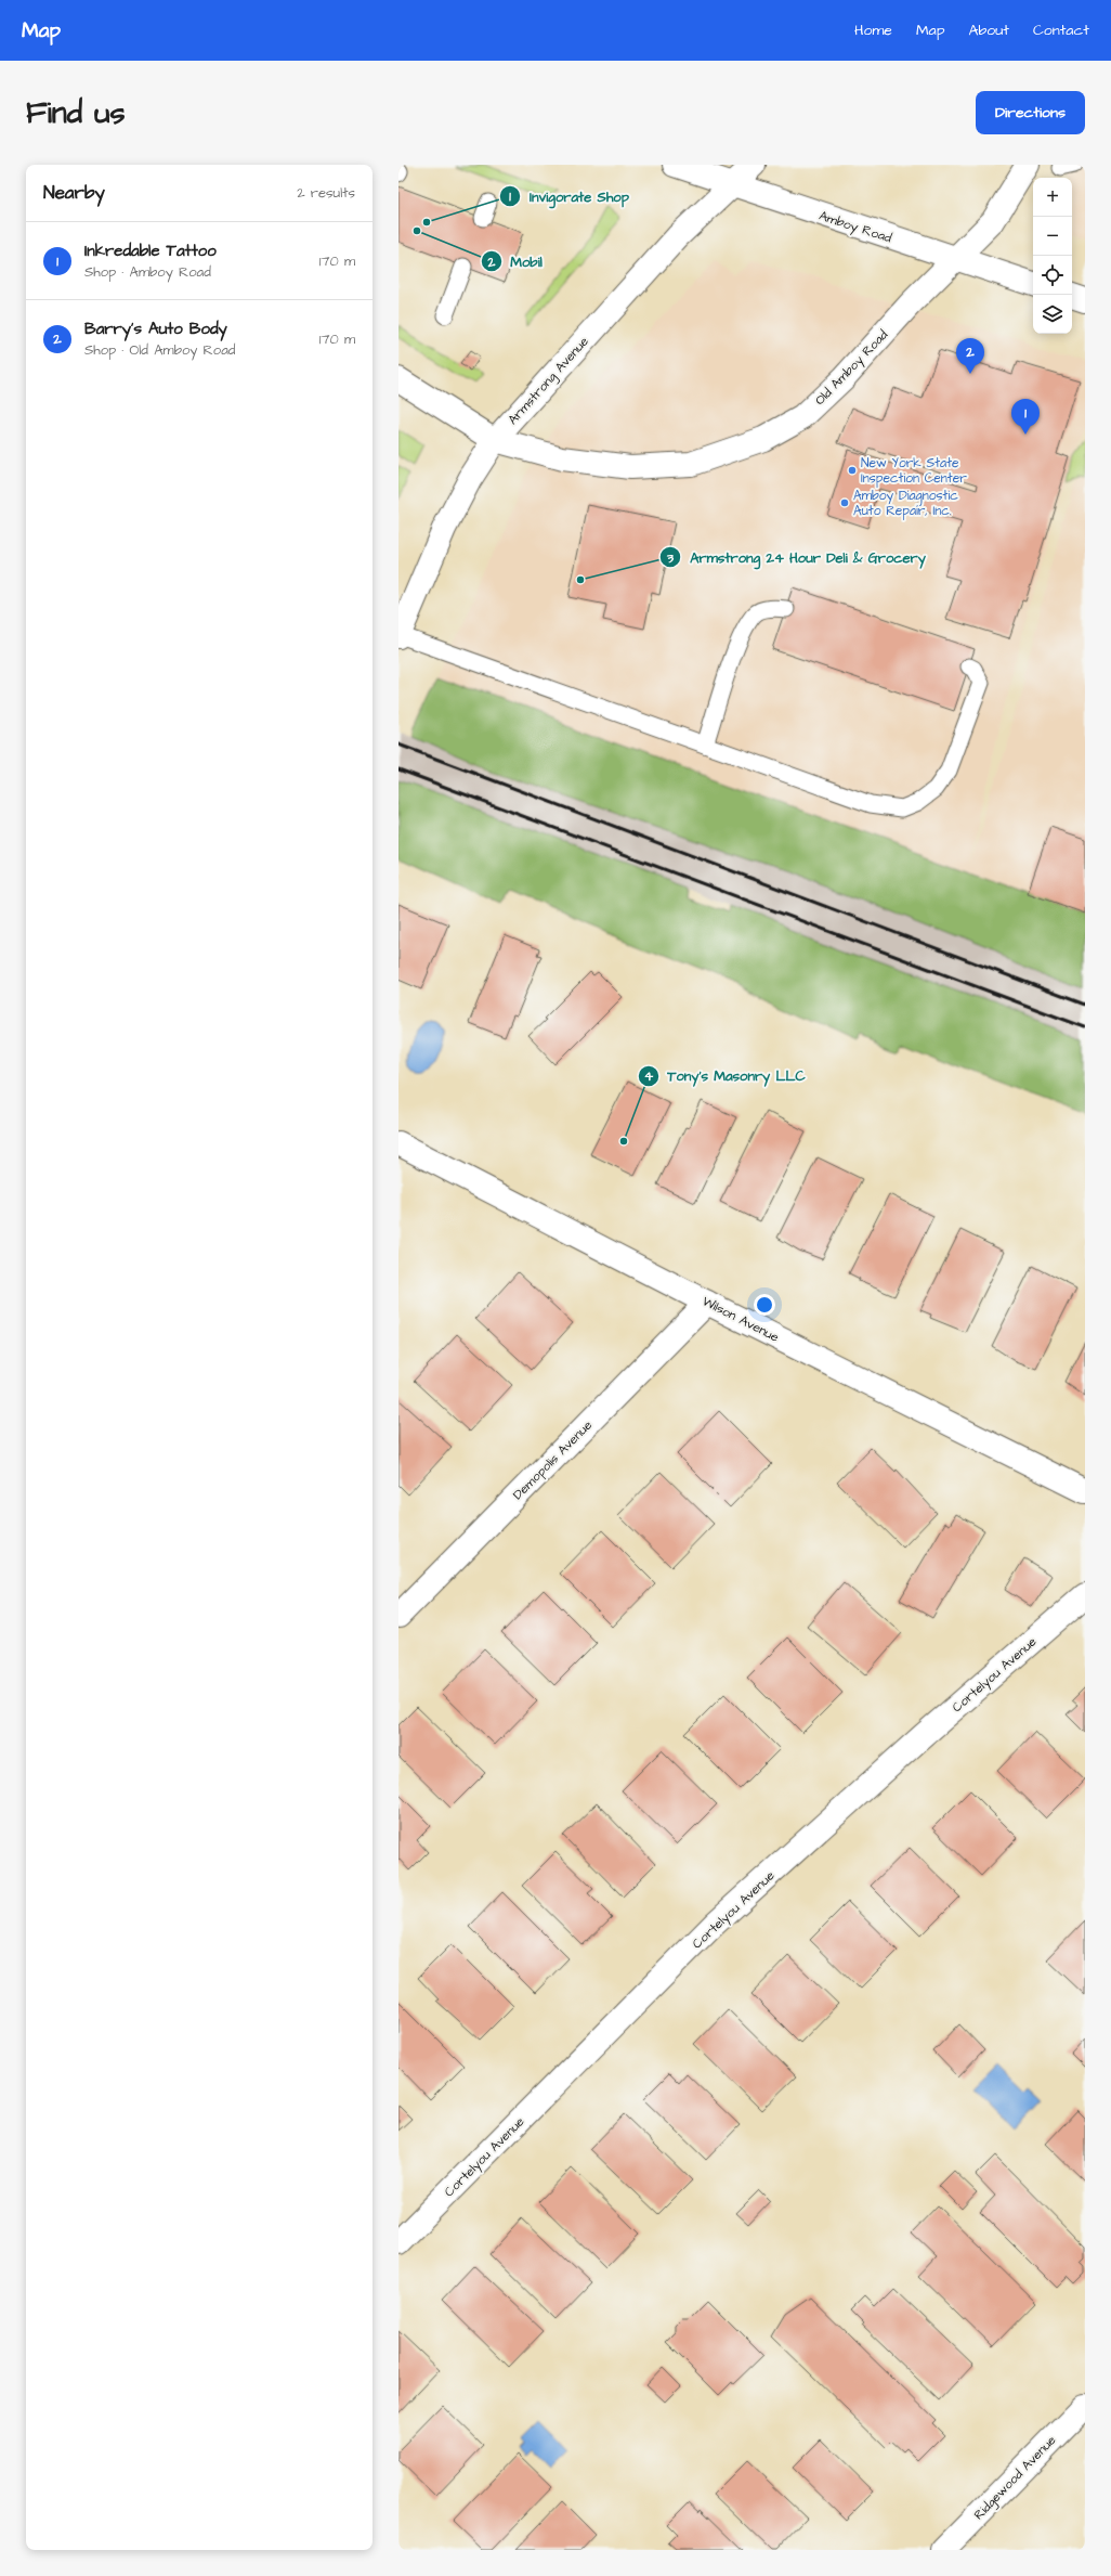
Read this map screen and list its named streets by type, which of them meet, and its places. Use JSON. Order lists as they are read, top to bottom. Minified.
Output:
{"streets":{"street":["Amboy Road","Old Amboy Road","Armstrong Avenue","Wilson Avenue","Demopolis Avenue","Cortelyou Avenue","Ridgewood Avenue"]},"crossings":[["Amboy Road","Old Amboy Road"],["Amboy Road","Armstrong Avenue"],["Old Amboy Road","Armstrong Avenue"],["Wilson Avenue","Demopolis Avenue"]],"places":["Invigorate Shop","Mobil","New York State Inspection Center","Amboy Diagnostic Auto Repair, Inc.","Armstrong 24 Hour Deli & Grocery","Tony's Masonry LLC"],"page":{"header":"Map","nav":["Home","Map","About","Contact"],"buttons":"Directions","title":"Find us","heading":["Nearby","2 results"],"map_buttons":["+","−"],"list":[{"mark":"1","name":"Inkredable Tattoo","note":"Shop · Amboy Road","value":"170 m"},{"mark":"2","name":"Barry's Auto Body","note":"Shop · Old Amboy Road","value":"170 m"}],"pins":["2","1"]}}
